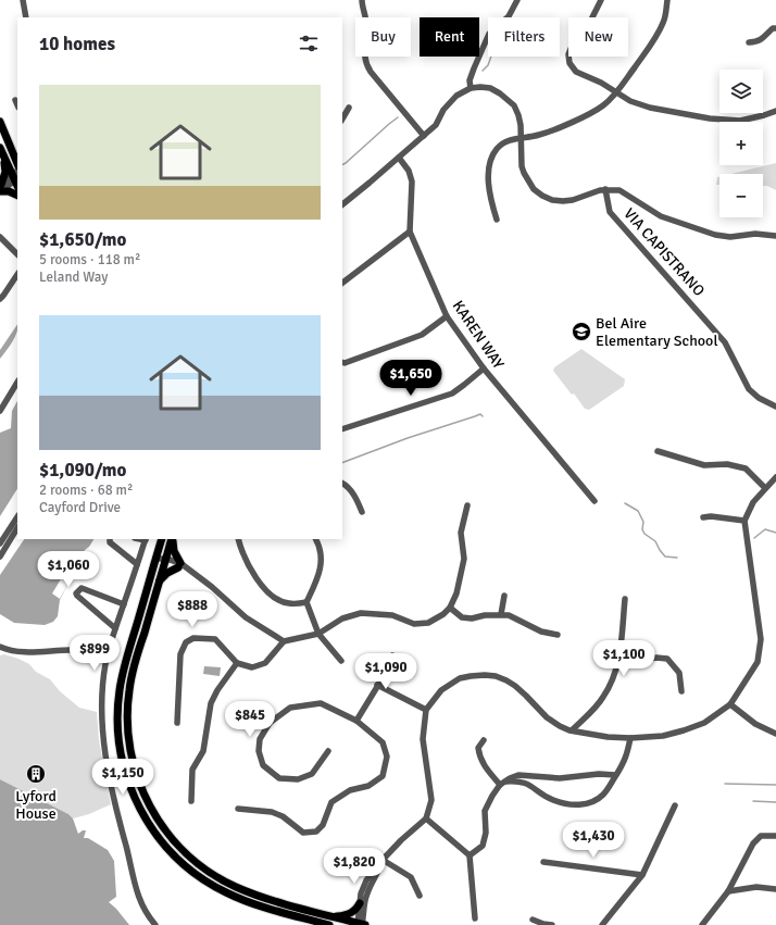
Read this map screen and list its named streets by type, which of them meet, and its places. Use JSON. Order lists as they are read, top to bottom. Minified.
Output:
{"streets":{"street":["VIA CAPISTRANO","KAREN WAY"]},"places":{"school or university":["Bel Aire Elementary School"],"building":["Lyford House"]},"page":{"chip":["Buy","Rent","Filters","New"],"heading":"10 homes","map_buttons":["+","−"],"list":[{"name":"$1,650/mo","note":"5 rooms · 118 m² · Leland Way"},{"name":"$1,090/mo","note":"2 rooms · 68 m² · Cayford Drive"}],"price":["$1,650","$1,060","$888","$899","$1,100","$1,090","$845","$1,150","$1,430","$1,820"]}}
